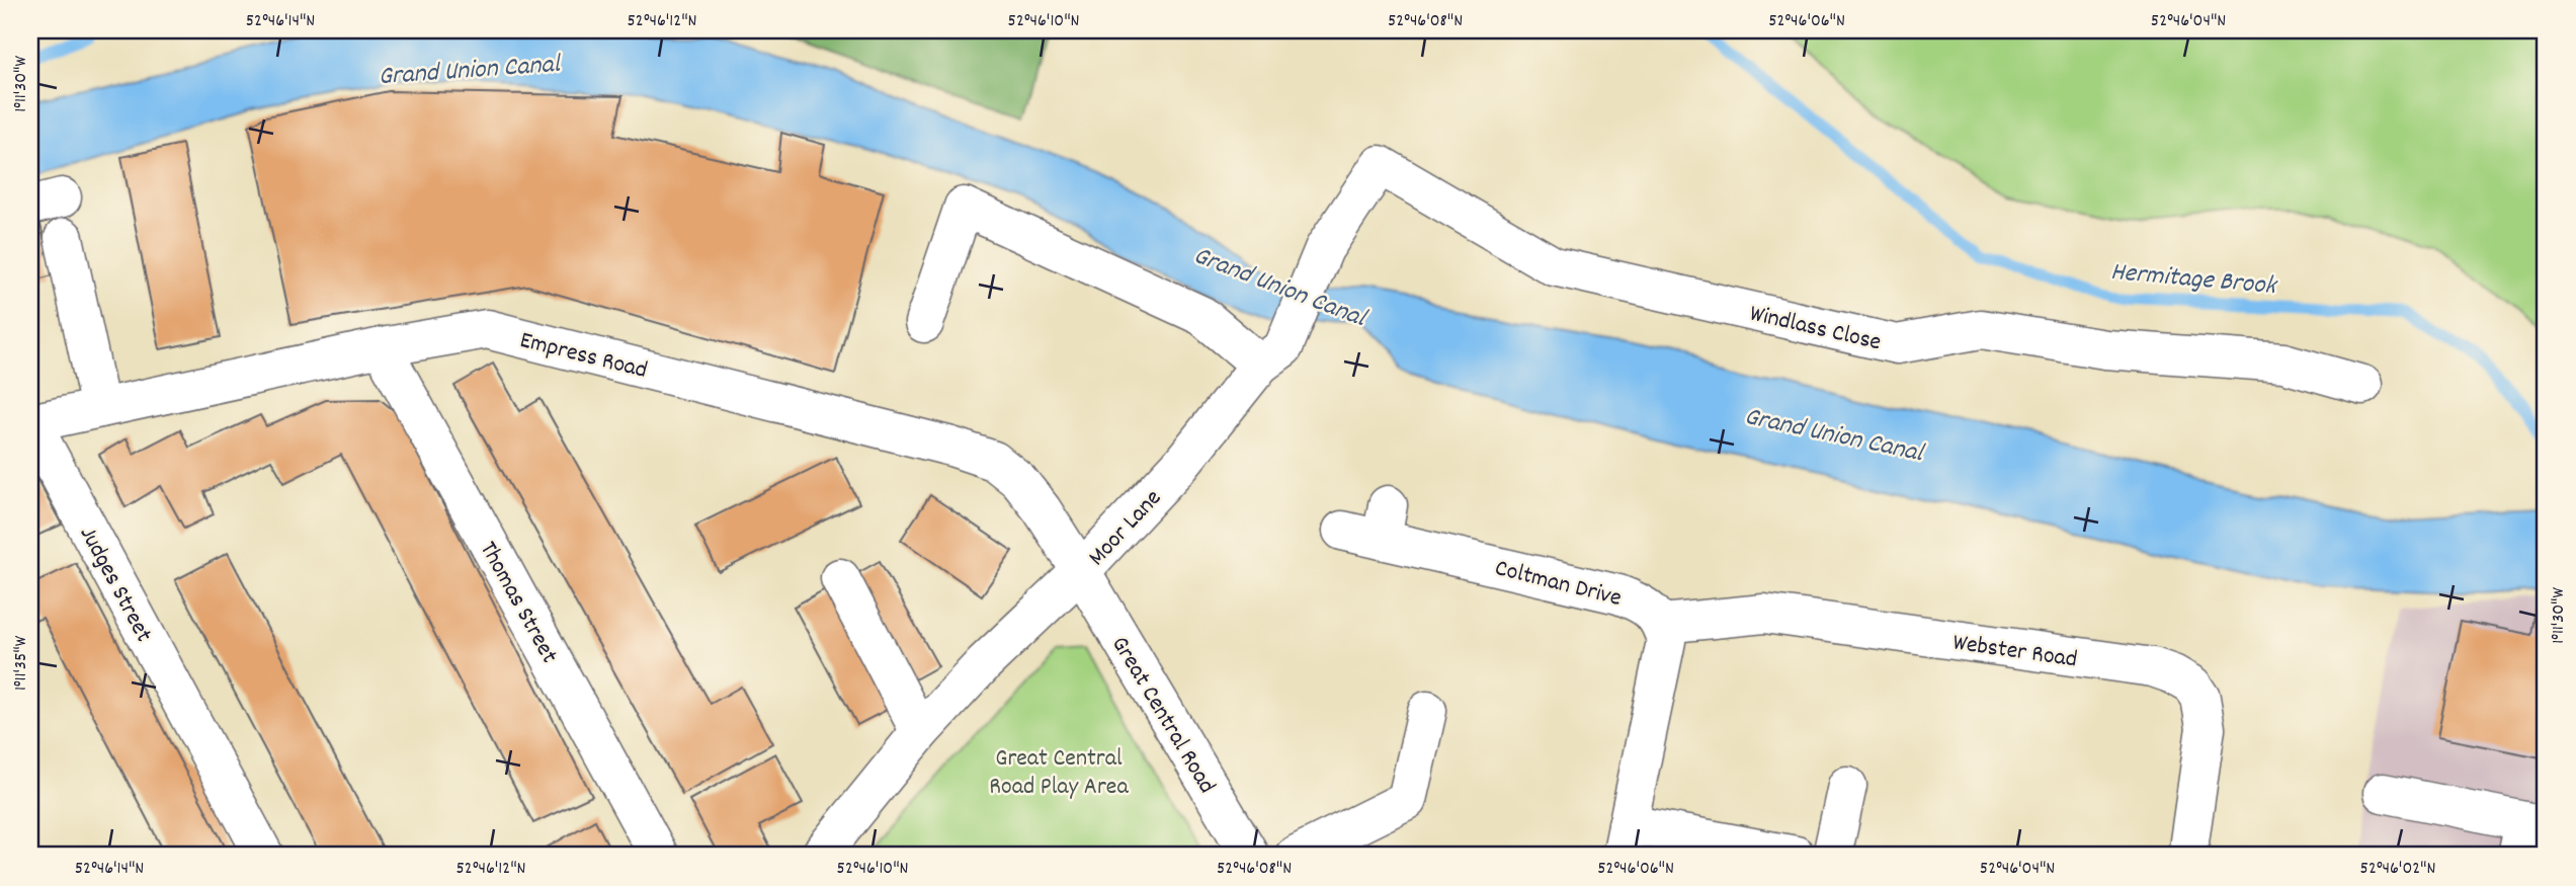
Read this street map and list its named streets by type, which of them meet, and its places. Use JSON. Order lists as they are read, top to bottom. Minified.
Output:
{"streets":{"street":["Windlass Close","Empress Road","Moor Lane","Coltman Drive","Judges Street","Thomas Street","Webster Road","Great Central Road"]},"crossings":[["Windlass Close","Moor Lane"],["Empress Road","Moor Lane"],["Empress Road","Judges Street"],["Empress Road","Thomas Street"],["Empress Road","Great Central Road"],["Moor Lane","Great Central Road"],["Coltman Drive","Webster Road"]],"water":["Grand Union Canal","Hermitage Brook"],"parks":["Great Central Road Play Area"],"coordinates":["52°46'14\"N","52°46'12\"N","52°46'10\"N","52°46'08\"N","52°46'06\"N","52°46'04\"N","1°11'30\"W","1°11'35\"W","52°46'02\"N"]}
